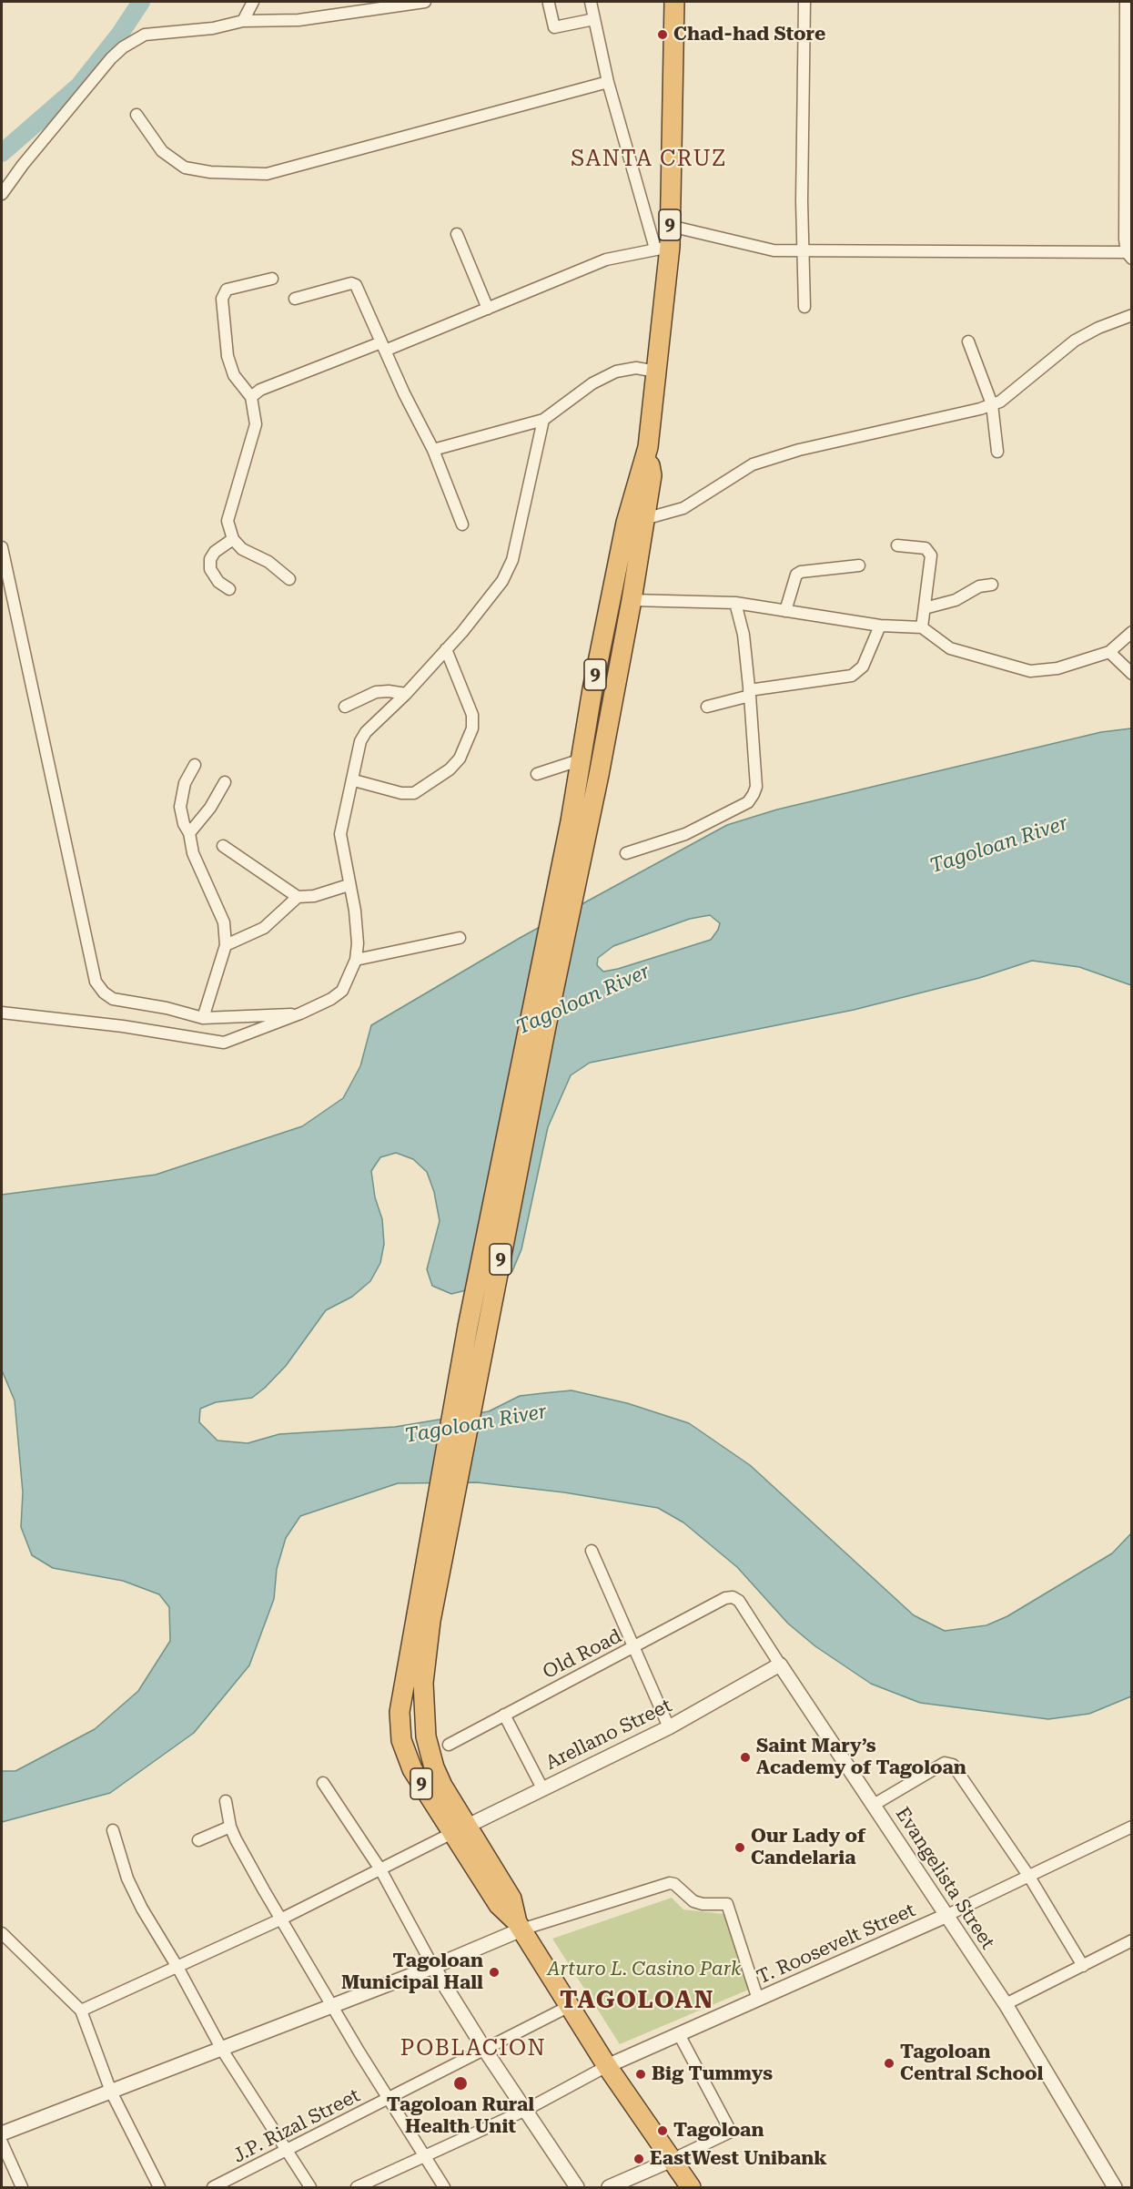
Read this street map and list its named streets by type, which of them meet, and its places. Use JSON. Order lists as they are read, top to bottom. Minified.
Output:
{"streets":{"highway":["9"],"street":["Old Road","Arellano Street","Evangelista Street","T. Roosevelt Street","J.P. Rizal Street"]},"crossings":[["9","Arellano Street"],["9","T. Roosevelt Street"],["9","J.P. Rizal Street"],["Old Road","Evangelista Street"],["Arellano Street","Evangelista Street"],["Evangelista Street","T. Roosevelt Street"]],"districts":["SANTA CRUZ","TAGOLOAN","POBLACION"],"water":["Tagoloan River"],"parks":["Arturo L. Casino Park"],"places":["Chad-had Store","Saint Mary’s Academy of Tagoloan","Our Lady of Candelaria","Tagoloan Municipal Hall","Tagoloan Central School","Big Tummys","Tagoloan Rural Health Unit","Tagoloan","EastWest Unibank"]}
